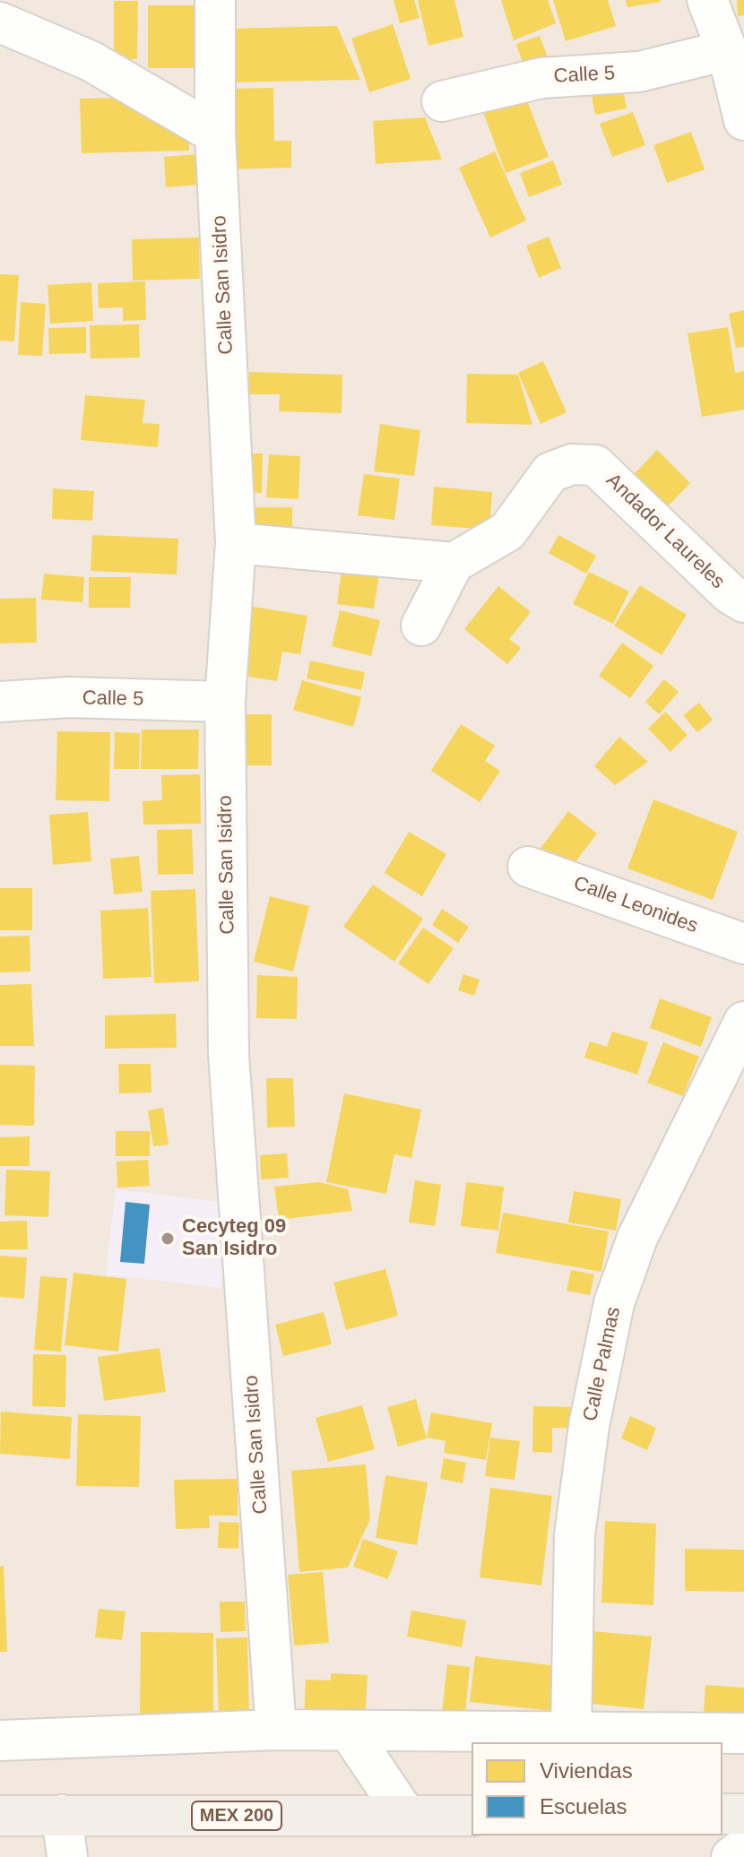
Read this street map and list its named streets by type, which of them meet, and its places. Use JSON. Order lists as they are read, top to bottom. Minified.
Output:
{"streets":{"main road":["MEX 200"],"street":["Calle 5","Calle San Isidro","Andador Laureles","Calle Leonides","Calle Palmas"]},"crossings":[["Calle 5","Calle San Isidro"]],"places":["Cecyteg 09 San Isidro"],"legend":["Viviendas","Escuelas"]}
